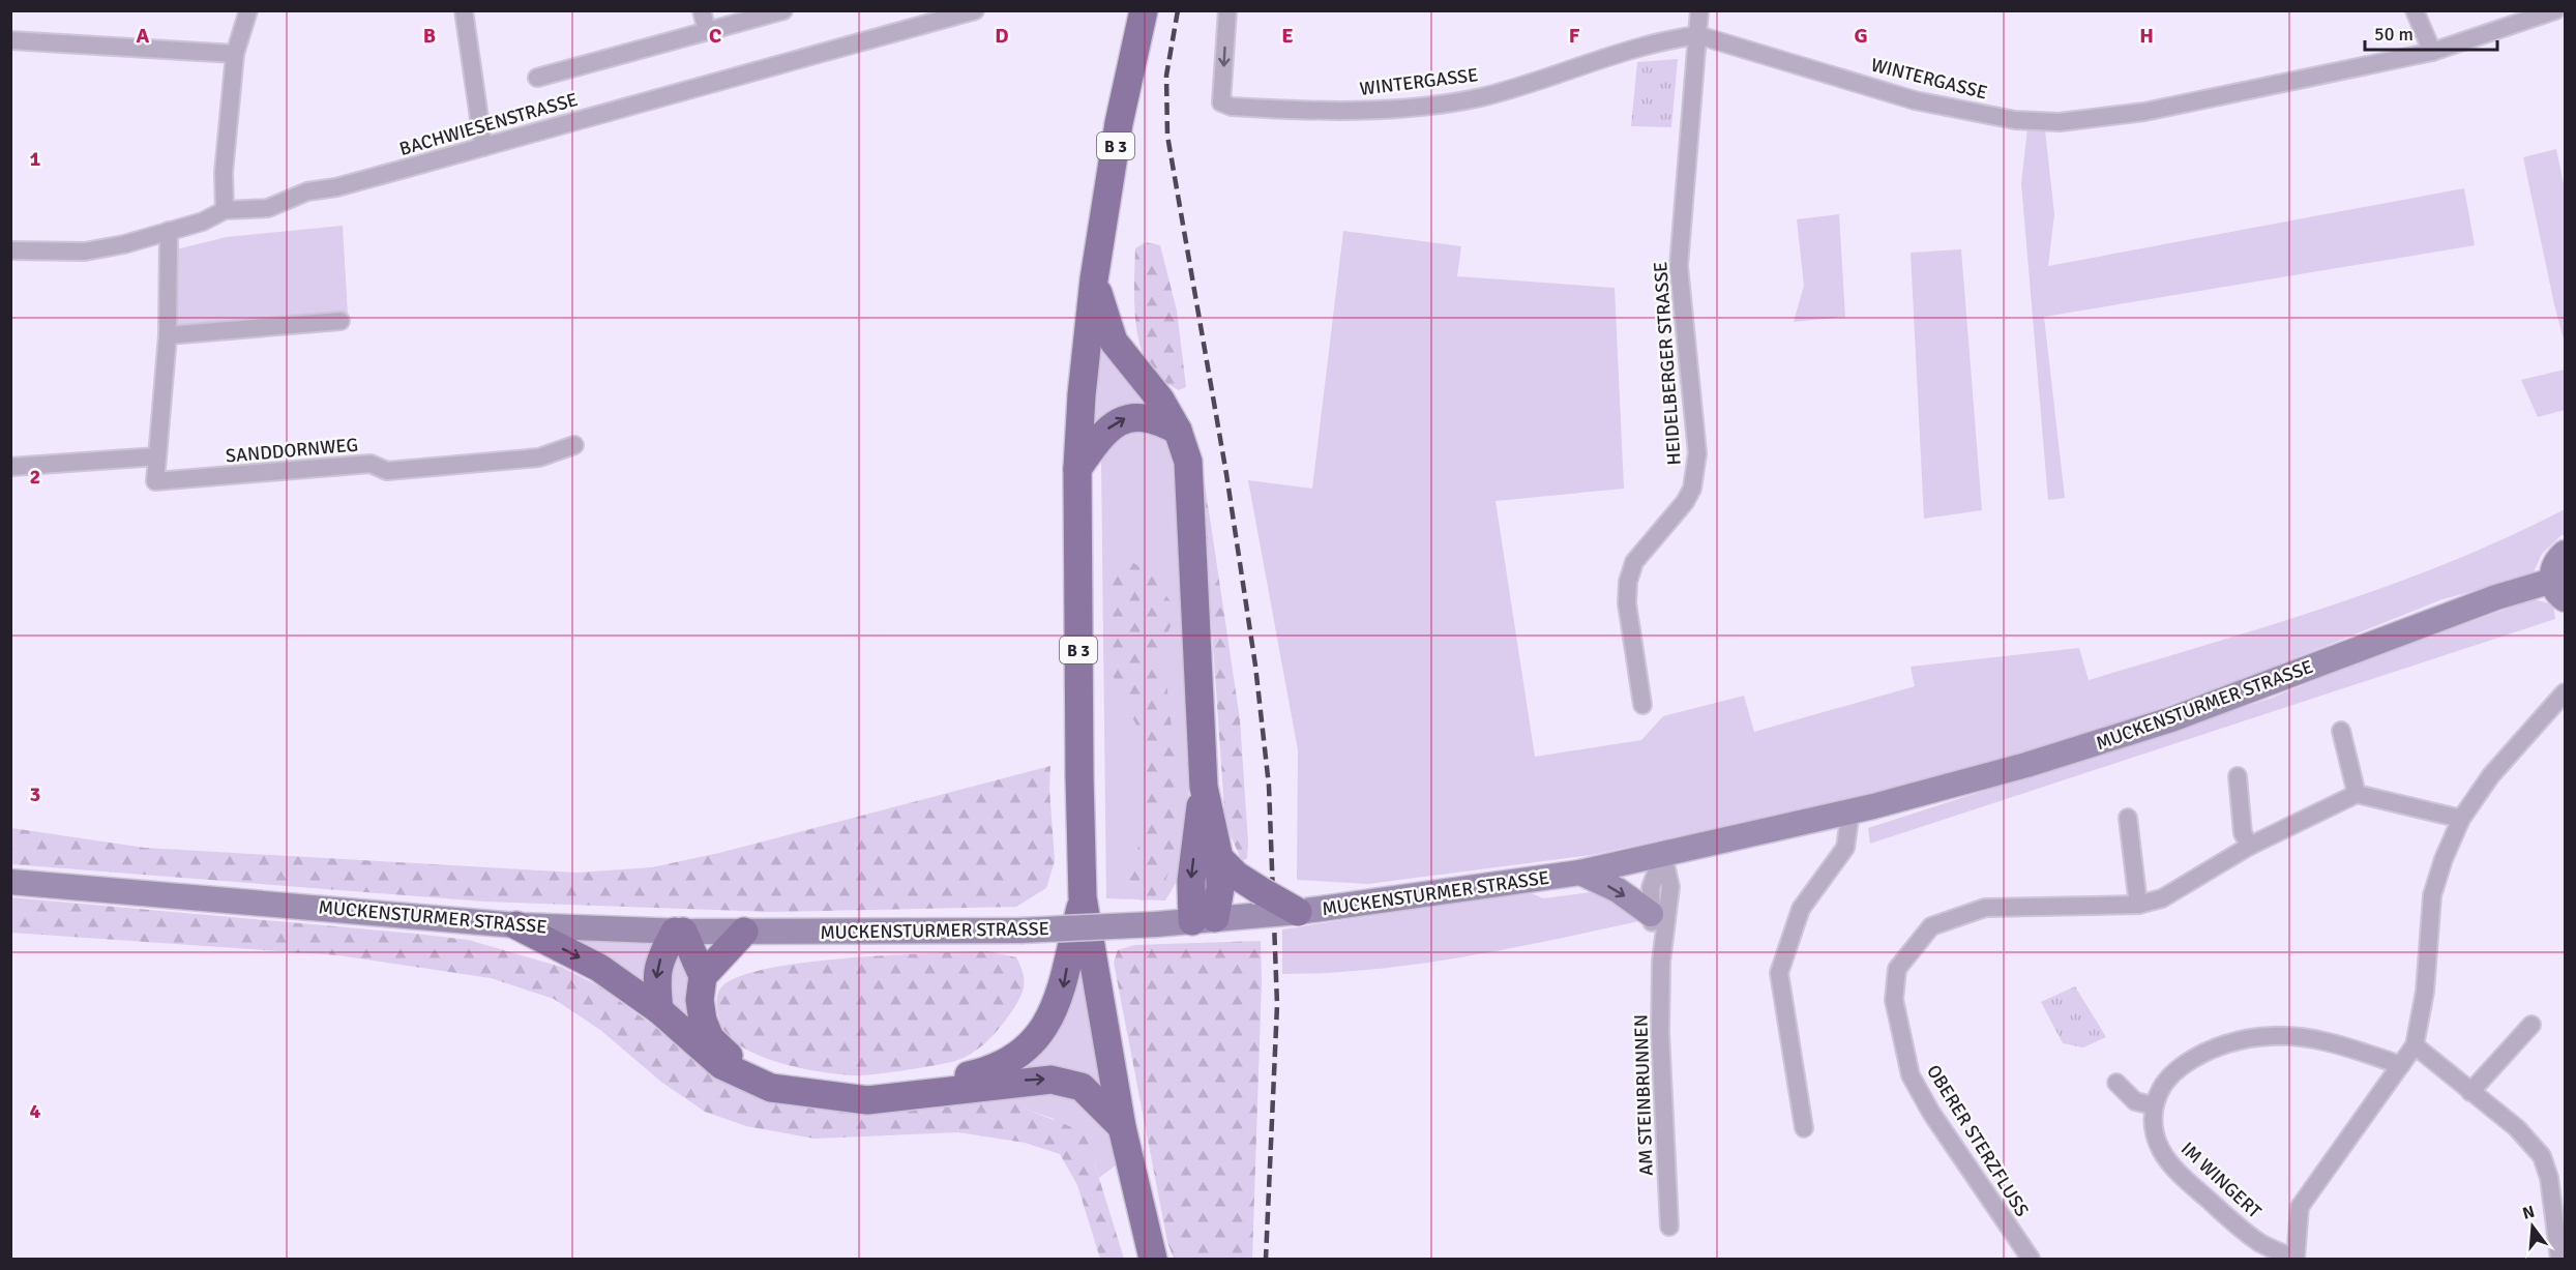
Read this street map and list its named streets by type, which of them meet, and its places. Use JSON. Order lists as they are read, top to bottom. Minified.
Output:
{"streets":{"main road":["B 3"],"street":["WINTERGASSE","BACHWIESENSTRASSE","HEIDELBERGER STRASSE","SANDDORNWEG","MUCKENSTURMER STRASSE","AM STEINBRUNNEN","OBERER STERZFLUSS","IM WINGERT"]},"crossings":[["WINTERGASSE","HEIDELBERGER STRASSE"],["BACHWIESENSTRASSE","SANDDORNWEG"],["MUCKENSTURMER STRASSE","AM STEINBRUNNEN"]],"scale_bar":"50 m","north":"top","grid":{"columns":["A","B","C","D","E","F","G","H"],"rows":["1","2","3","4"]}}
